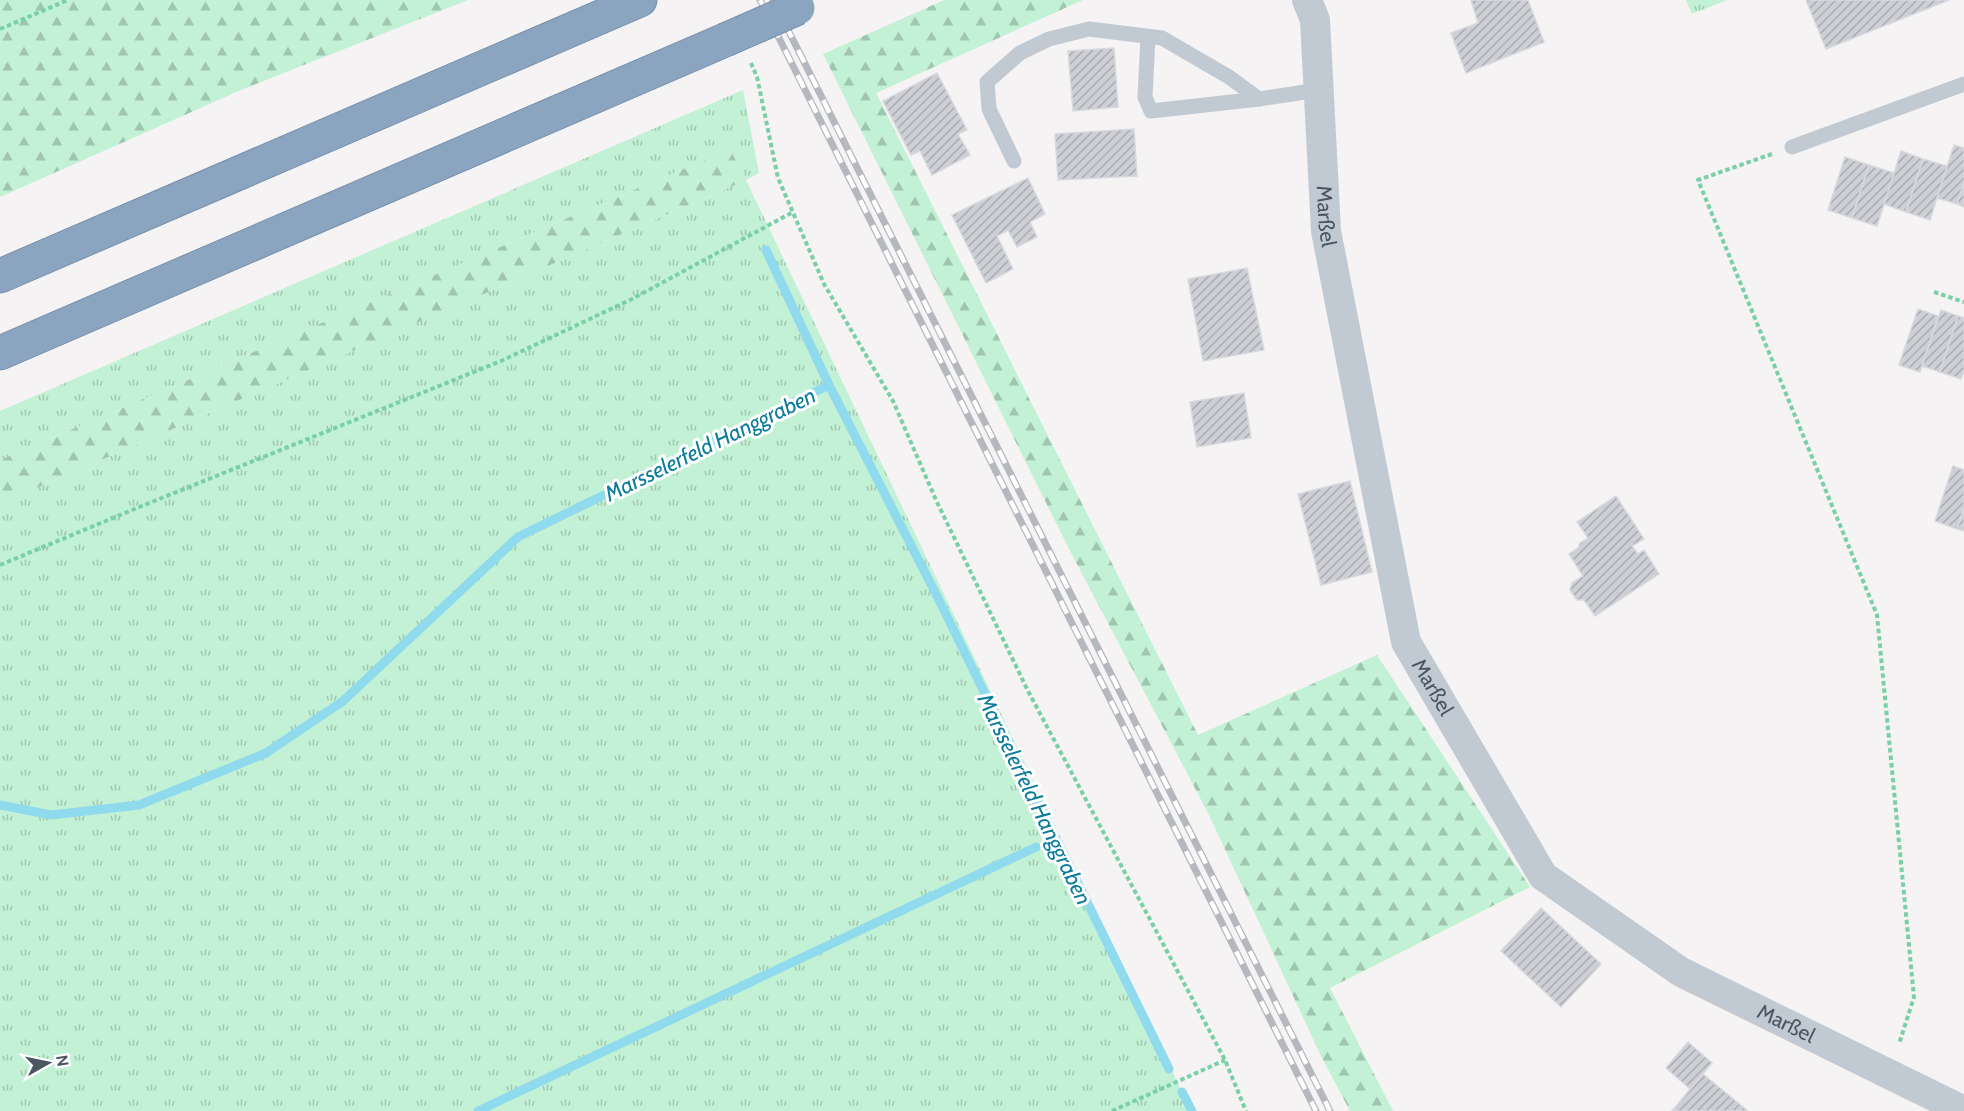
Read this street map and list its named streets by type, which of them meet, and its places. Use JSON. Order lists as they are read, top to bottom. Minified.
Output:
{"streets":{"street":["Marßel"]},"water":["Marsselerfeld Hanggraben"],"north":"right"}
